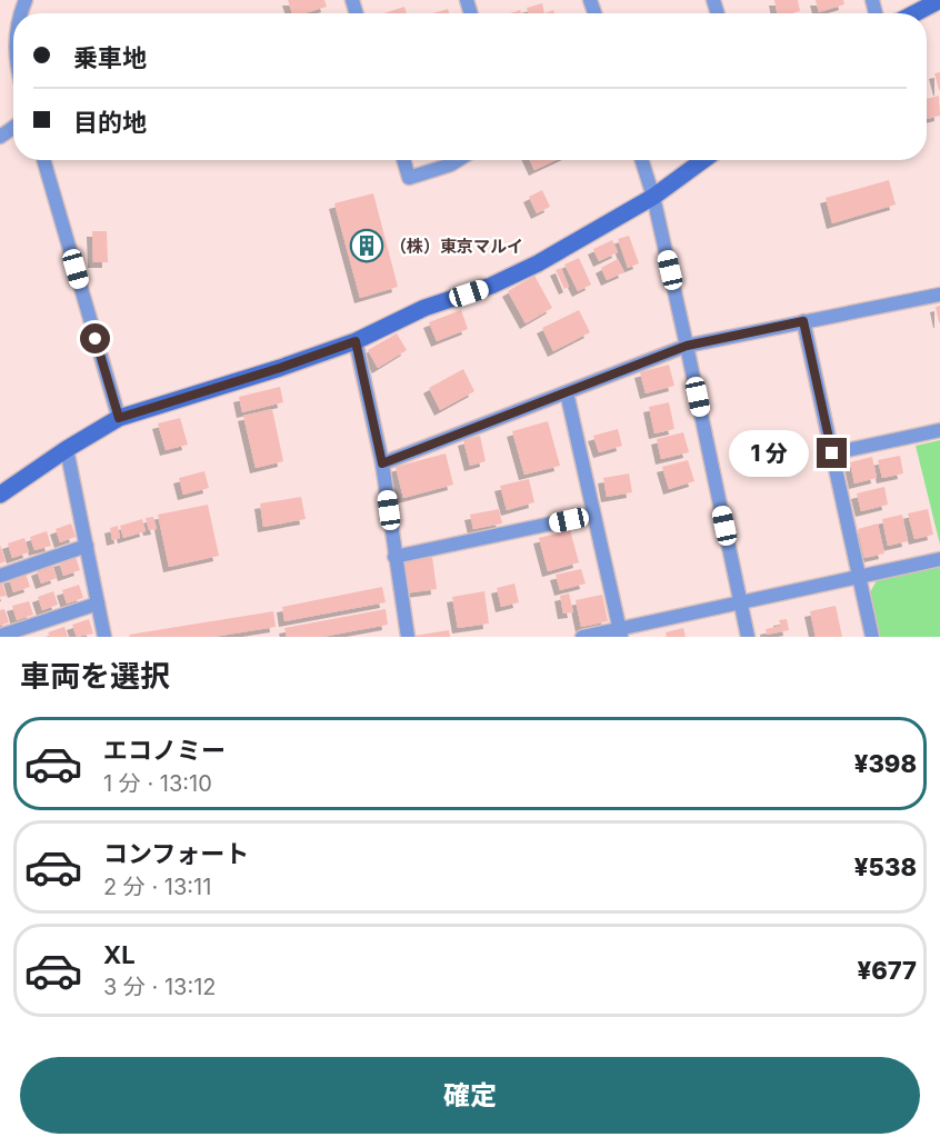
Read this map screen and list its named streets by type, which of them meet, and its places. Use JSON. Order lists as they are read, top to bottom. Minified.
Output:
{"places":{"building":["（株）東京マルイ"]},"page":{"banner":["乗車地","目的地"],"bubble":"1 分","heading":"車両を選択","list":[{"name":"エコノミー","note":"1 分 · 13:10","value":"¥398"},{"name":"コンフォート","note":"2 分 · 13:11","value":"¥538"},{"name":"XL","note":"3 分 · 13:12","value":"¥677"}],"buttons":"確定"}}
